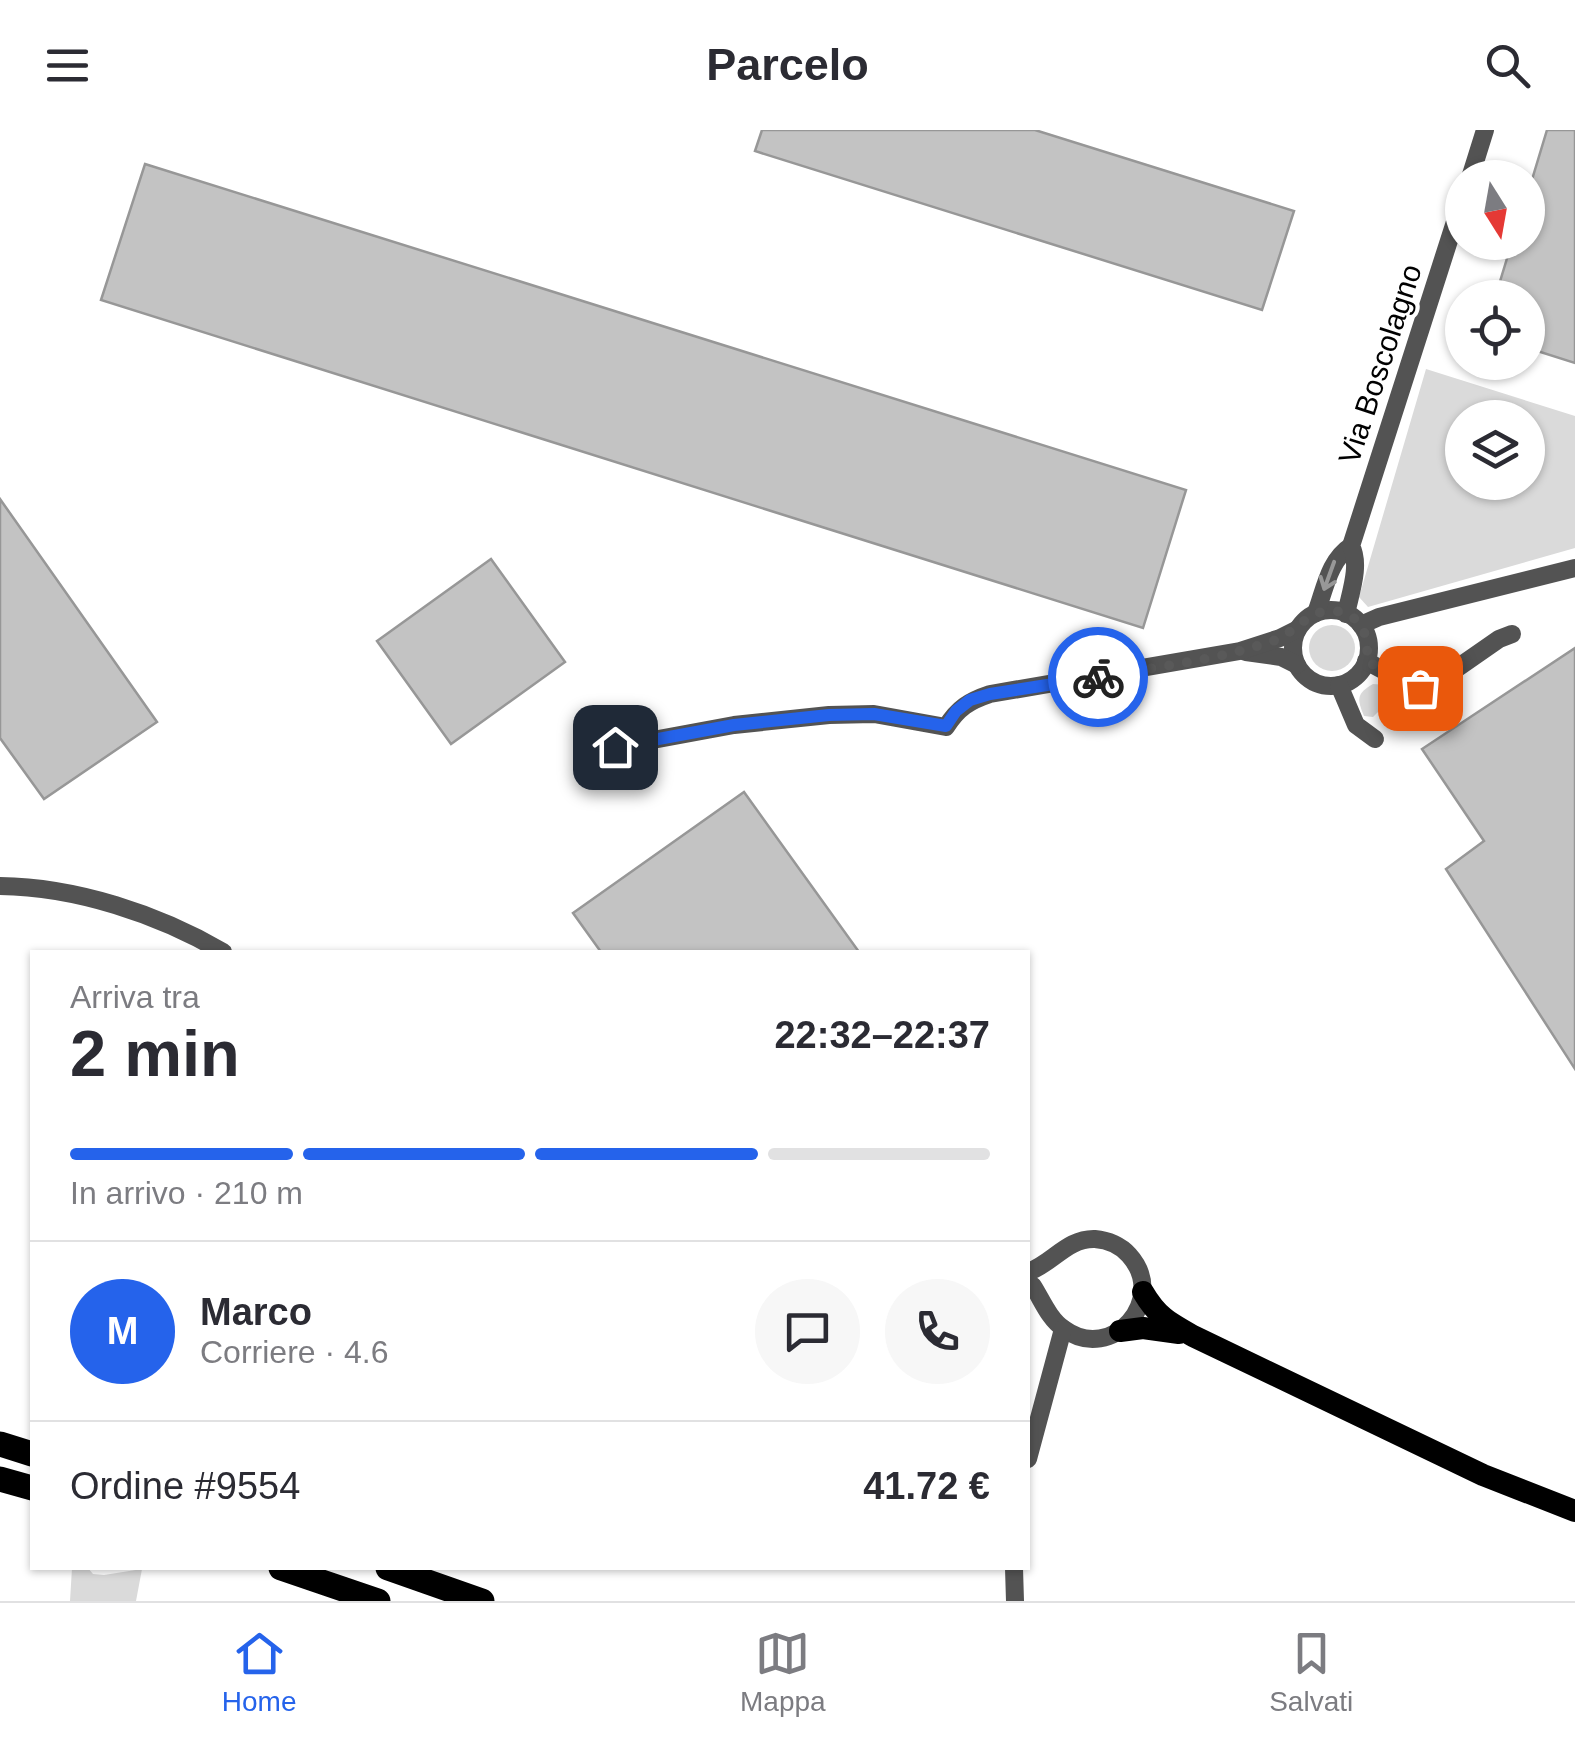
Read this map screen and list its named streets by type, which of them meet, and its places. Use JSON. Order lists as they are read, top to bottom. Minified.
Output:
{"streets":{"street":["Via Boscolagno"]},"north":"bottom","page":{"header":"Parcelo","heading":["2 min","Arriva tra","22:32–22:37"],"panel":["Marco","Corriere · 4.6","Ordine #9554","41.72 €"],"bar":"In arrivo · 210 m","round":"M","tabs":["Home","Mappa","Salvati"]}}
